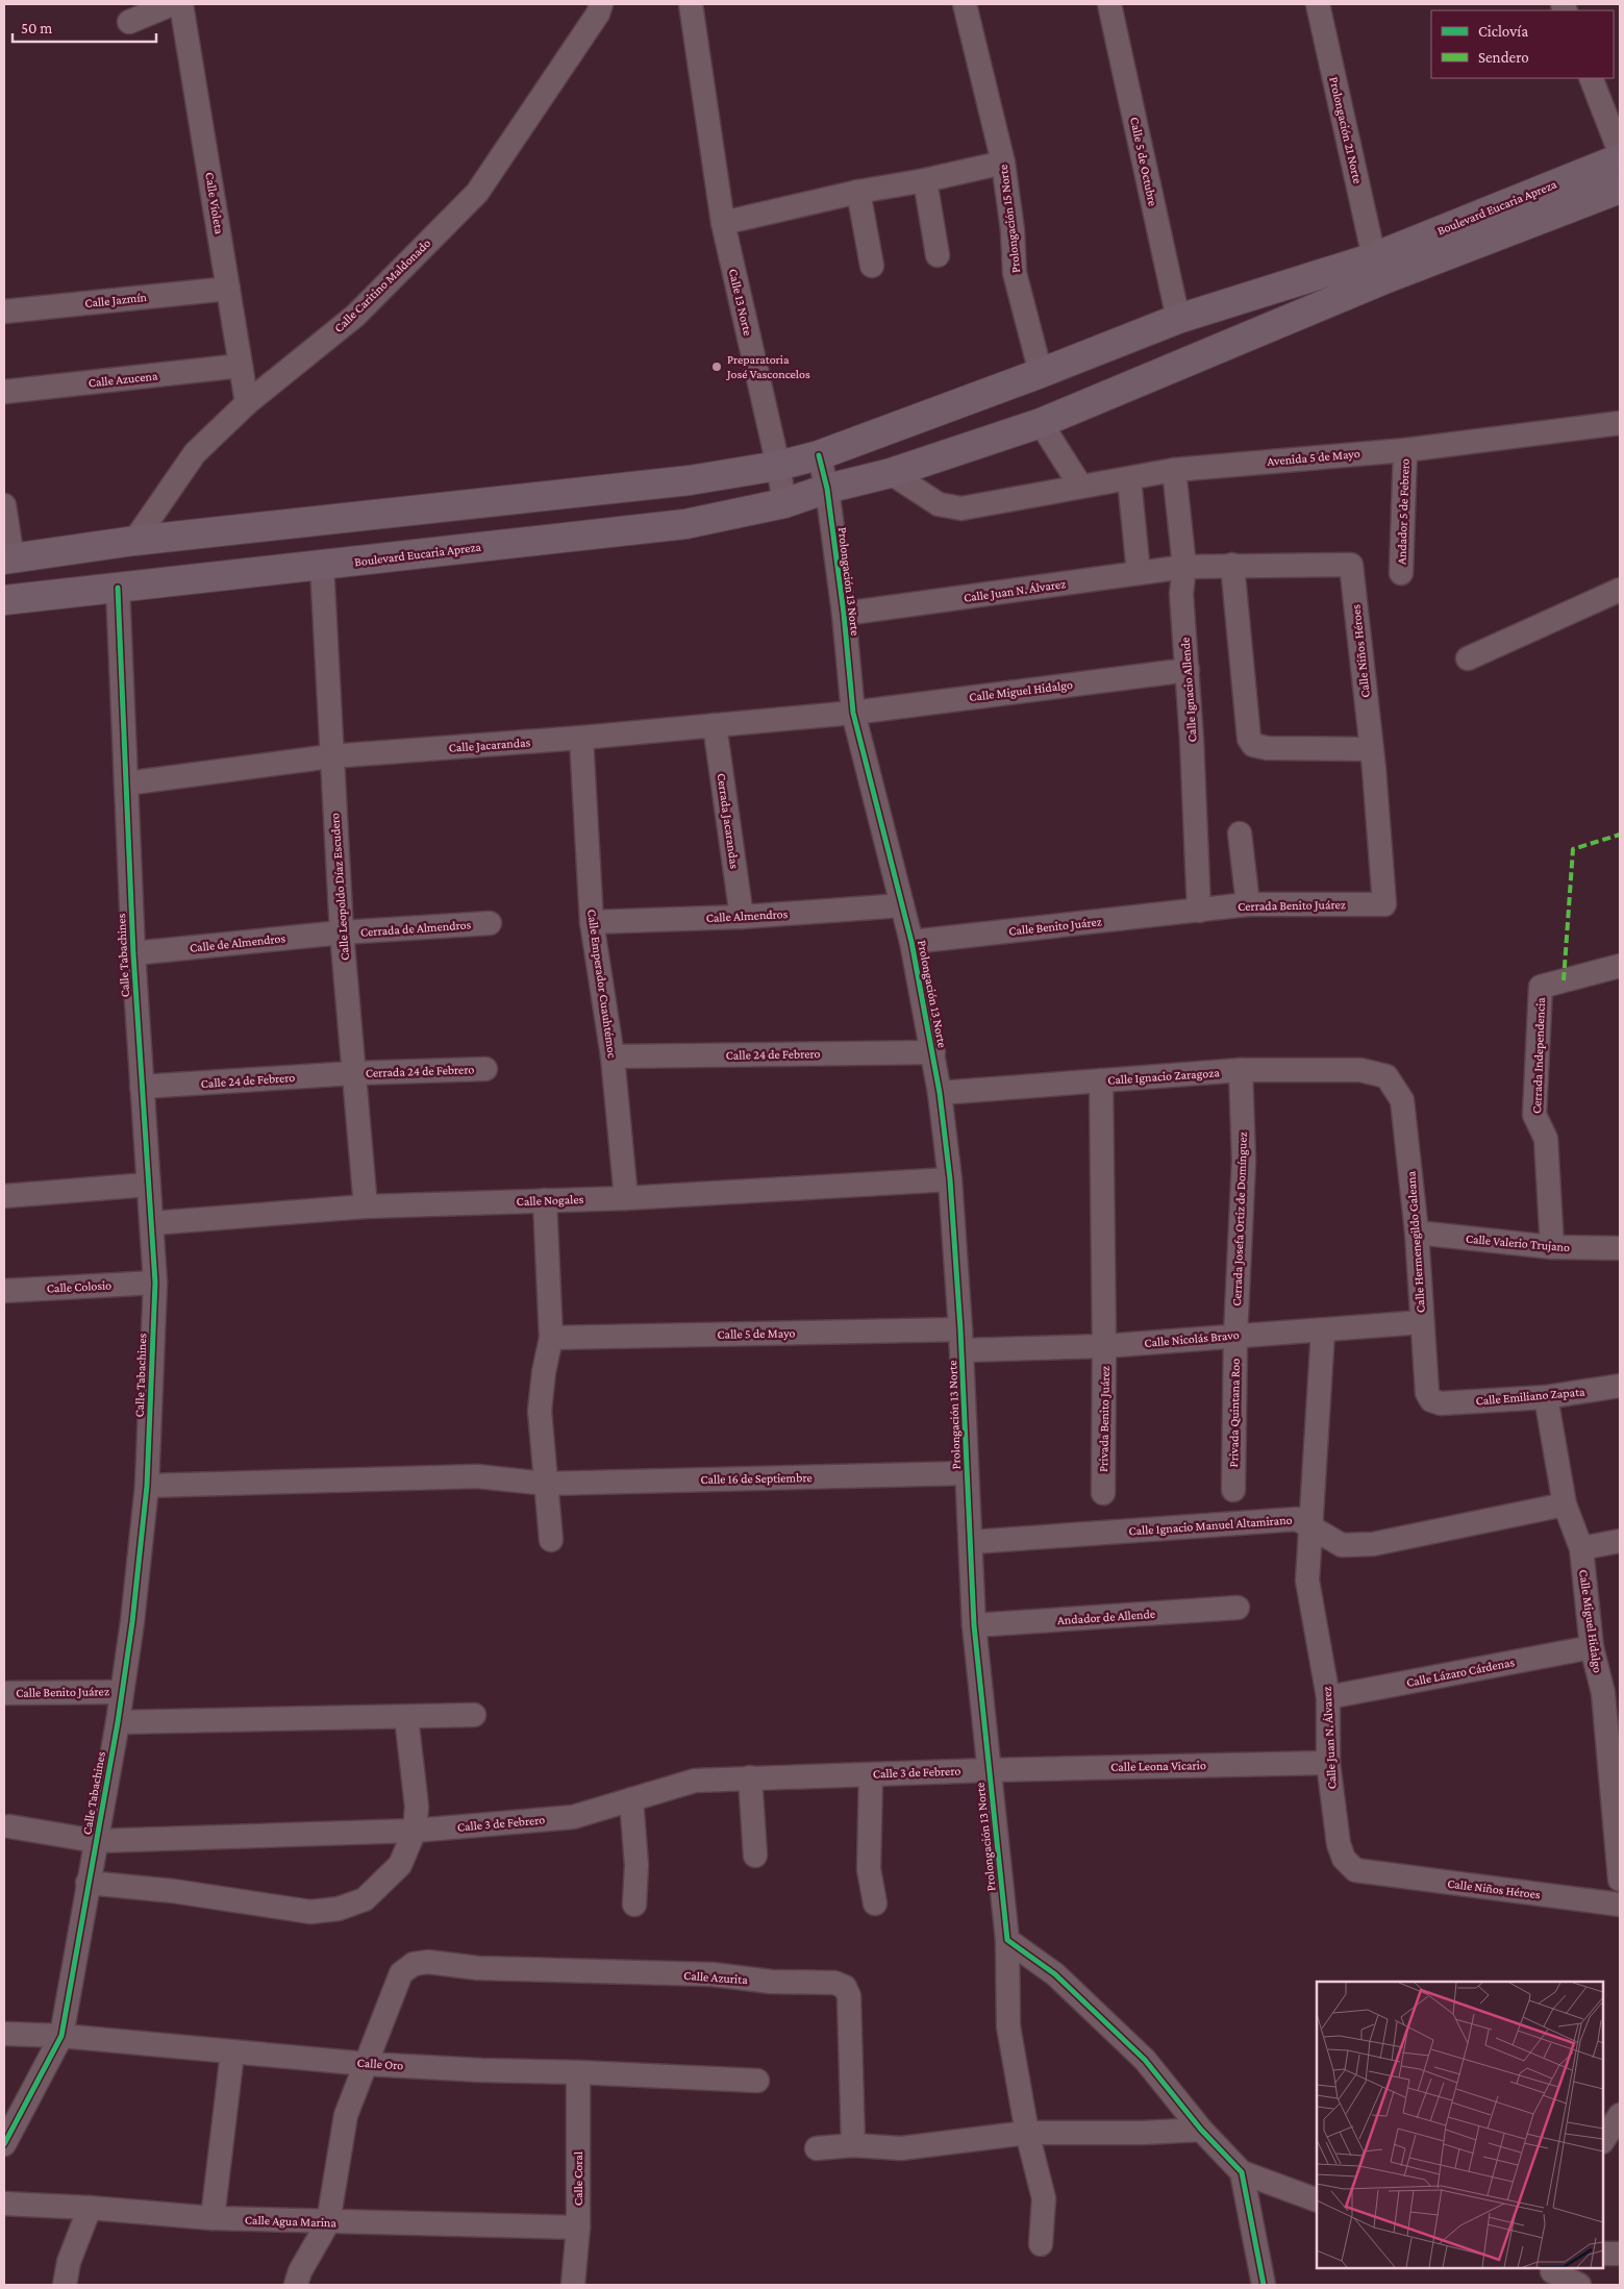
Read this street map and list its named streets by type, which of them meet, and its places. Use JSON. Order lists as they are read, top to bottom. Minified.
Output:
{"streets":{"main road":["Boulevard Eucaria Apreza"],"street":["Prolongación 21 Norte","Calle 5 de Octubre","Calle Violeta","Prolongación 15 Norte","Calle Caritino Maldonado","Calle Jazmín","Calle 13 Norte","Calle Azucena","Avenida 5 de Mayo","Andador 5 de Febrero","Prolongación 13 Norte","Calle Juan N. Álvarez","Calle Niños Héroes","Calle Ignacio Allende","Calle Miguel Hidalgo","Calle Jacarandas","Cerrada Jacarandas","Calle Leopoldo Díaz Escudero","Cerrada Benito Juárez","Calle Almendros","Calle Benito Juárez","Cerrada de Almendros","Calle de Almendros","Calle Tabachines","Calle Emperador Cuauhtémoc","Calle 24 de Febrero","Cerrada Independencia","Cerrada 24 de Febrero","Calle Ignacio Zaragoza","Calle Nogales","Cerrada Josefa Ortiz de Domínguez","Calle Hermenegildo Galeana","Calle Valerio Trujano","Calle Colosio","Calle 5 de Mayo","Calle Nicolás Bravo","Calle Emiliano Zapata","Privada Quintana Roo","Privada Benito Juárez","Calle 16 de Septiembre","Calle Ignacio Manuel Altamirano","Andador de Allende","Calle Lázaro Cárdenas","Calle Leona Vicario","Calle 3 de Febrero","Calle Azurita","Calle Oro","Calle Coral","Calle Agua Marina"]},"crossings":[["Prolongación 21 Norte","Boulevard Eucaria Apreza"],["Calle Violeta","Calle Caritino Maldonado"],["Calle Violeta","Calle Jazmín"],["Calle Violeta","Calle Azucena"],["Boulevard Eucaria Apreza","Calle 13 Norte"],["Boulevard Eucaria Apreza","Avenida 5 de Mayo"],["Boulevard Eucaria Apreza","Prolongación 13 Norte"],["Boulevard Eucaria Apreza","Calle Leopoldo Díaz Escudero"],["Boulevard Eucaria Apreza","Calle Tabachines"],["Avenida 5 de Mayo","Andador 5 de Febrero"],["Avenida 5 de Mayo","Calle Ignacio Allende"],["Prolongación 13 Norte","Calle Juan N. Álvarez"],["Prolongación 13 Norte","Calle Miguel Hidalgo"],["Prolongación 13 Norte","Calle Jacarandas"],["Prolongación 13 Norte","Calle Almendros"],["Prolongación 13 Norte","Calle Benito Juárez"],["Prolongación 13 Norte","Calle 24 de Febrero"],["Prolongación 13 Norte","Calle Ignacio Zaragoza"],["Prolongación 13 Norte","Calle Nogales"],["Prolongación 13 Norte","Calle 5 de Mayo"],["Prolongación 13 Norte","Calle Nicolás Bravo"],["Prolongación 13 Norte","Calle 16 de Septiembre"],["Prolongación 13 Norte","Calle Ignacio Manuel Altamirano"],["Prolongación 13 Norte","Andador de Allende"],["Prolongación 13 Norte","Calle Leona Vicario"],["Prolongación 13 Norte","Calle 3 de Febrero"],["Calle Juan N. Álvarez","Calle Niños Héroes"],["Calle Juan N. Álvarez","Calle Ignacio Allende"],["Calle Juan N. Álvarez","Calle Nicolás Bravo"],["Calle Juan N. Álvarez","Calle Ignacio Manuel Altamirano"],["Calle Juan N. Álvarez","Calle Lázaro Cárdenas"],["Calle Juan N. Álvarez","Calle Leona Vicario"],["Calle Niños Héroes","Calle Ignacio Allende"],["Calle Niños Héroes","Cerrada Benito Juárez"],["Calle Ignacio Allende","Calle Miguel Hidalgo"],["Calle Ignacio Allende","Cerrada Benito Juárez"],["Calle Ignacio Allende","Calle Benito Juárez"],["Calle Miguel Hidalgo","Calle Jacarandas"],["Calle Miguel Hidalgo","Calle Emiliano Zapata"],["Calle Miguel Hidalgo","Calle Ignacio Manuel Altamirano"],["Calle Miguel Hidalgo","Calle Lázaro Cárdenas"],["Calle Jacarandas","Cerrada Jacarandas"],["Calle Jacarandas","Calle Leopoldo Díaz Escudero"],["Calle Jacarandas","Calle Tabachines"],["Calle Jacarandas","Calle Emperador Cuauhtémoc"],["Cerrada Jacarandas","Calle Almendros"],["Calle Leopoldo Díaz Escudero","Cerrada de Almendros"],["Calle Leopoldo Díaz Escudero","Calle de Almendros"],["Calle Leopoldo Díaz Escudero","Calle 24 de Febrero"],["Calle Leopoldo Díaz Escudero","Cerrada 24 de Febrero"],["Calle Leopoldo Díaz Escudero","Calle Nogales"],["Cerrada Benito Juárez","Calle Benito Juárez"],["Calle Almendros","Calle Emperador Cuauhtémoc"],["Calle Benito Juárez","Calle Tabachines"],["Cerrada de Almendros","Calle de Almendros"],["Calle de Almendros","Calle Tabachines"],["Calle Tabachines","Calle 24 de Febrero"],["Calle Tabachines","Calle Nogales"],["Calle Tabachines","Calle Colosio"],["Calle Tabachines","Calle 16 de Septiembre"],["Calle Tabachines","Calle 3 de Febrero"],["Calle Tabachines","Calle Oro"],["Calle Emperador Cuauhtémoc","Calle 24 de Febrero"],["Calle Emperador Cuauhtémoc","Calle Nogales"],["Calle 24 de Febrero","Cerrada 24 de Febrero"],["Cerrada Independencia","Calle Valerio Trujano"],["Calle Ignacio Zaragoza","Cerrada Josefa Ortiz de Domínguez"],["Calle Ignacio Zaragoza","Calle Hermenegildo Galeana"],["Cerrada Josefa Ortiz de Domínguez","Calle Nicolás Bravo"],["Cerrada Josefa Ortiz de Domínguez","Privada Quintana Roo"],["Calle Hermenegildo Galeana","Calle Valerio Trujano"],["Calle Hermenegildo Galeana","Calle Nicolás Bravo"],["Calle Hermenegildo Galeana","Calle Emiliano Zapata"],["Calle 5 de Mayo","Calle Nicolás Bravo"],["Calle Nicolás Bravo","Privada Quintana Roo"],["Calle Nicolás Bravo","Privada Benito Juárez"],["Calle Leona Vicario","Calle 3 de Febrero"],["Calle Azurita","Calle Oro"],["Calle Oro","Calle Coral"],["Calle Coral","Calle Agua Marina"]],"places":["Preparatoria José Vasconcelos"],"legend":["Ciclovía","Sendero"],"scale_bar":"50 m"}
